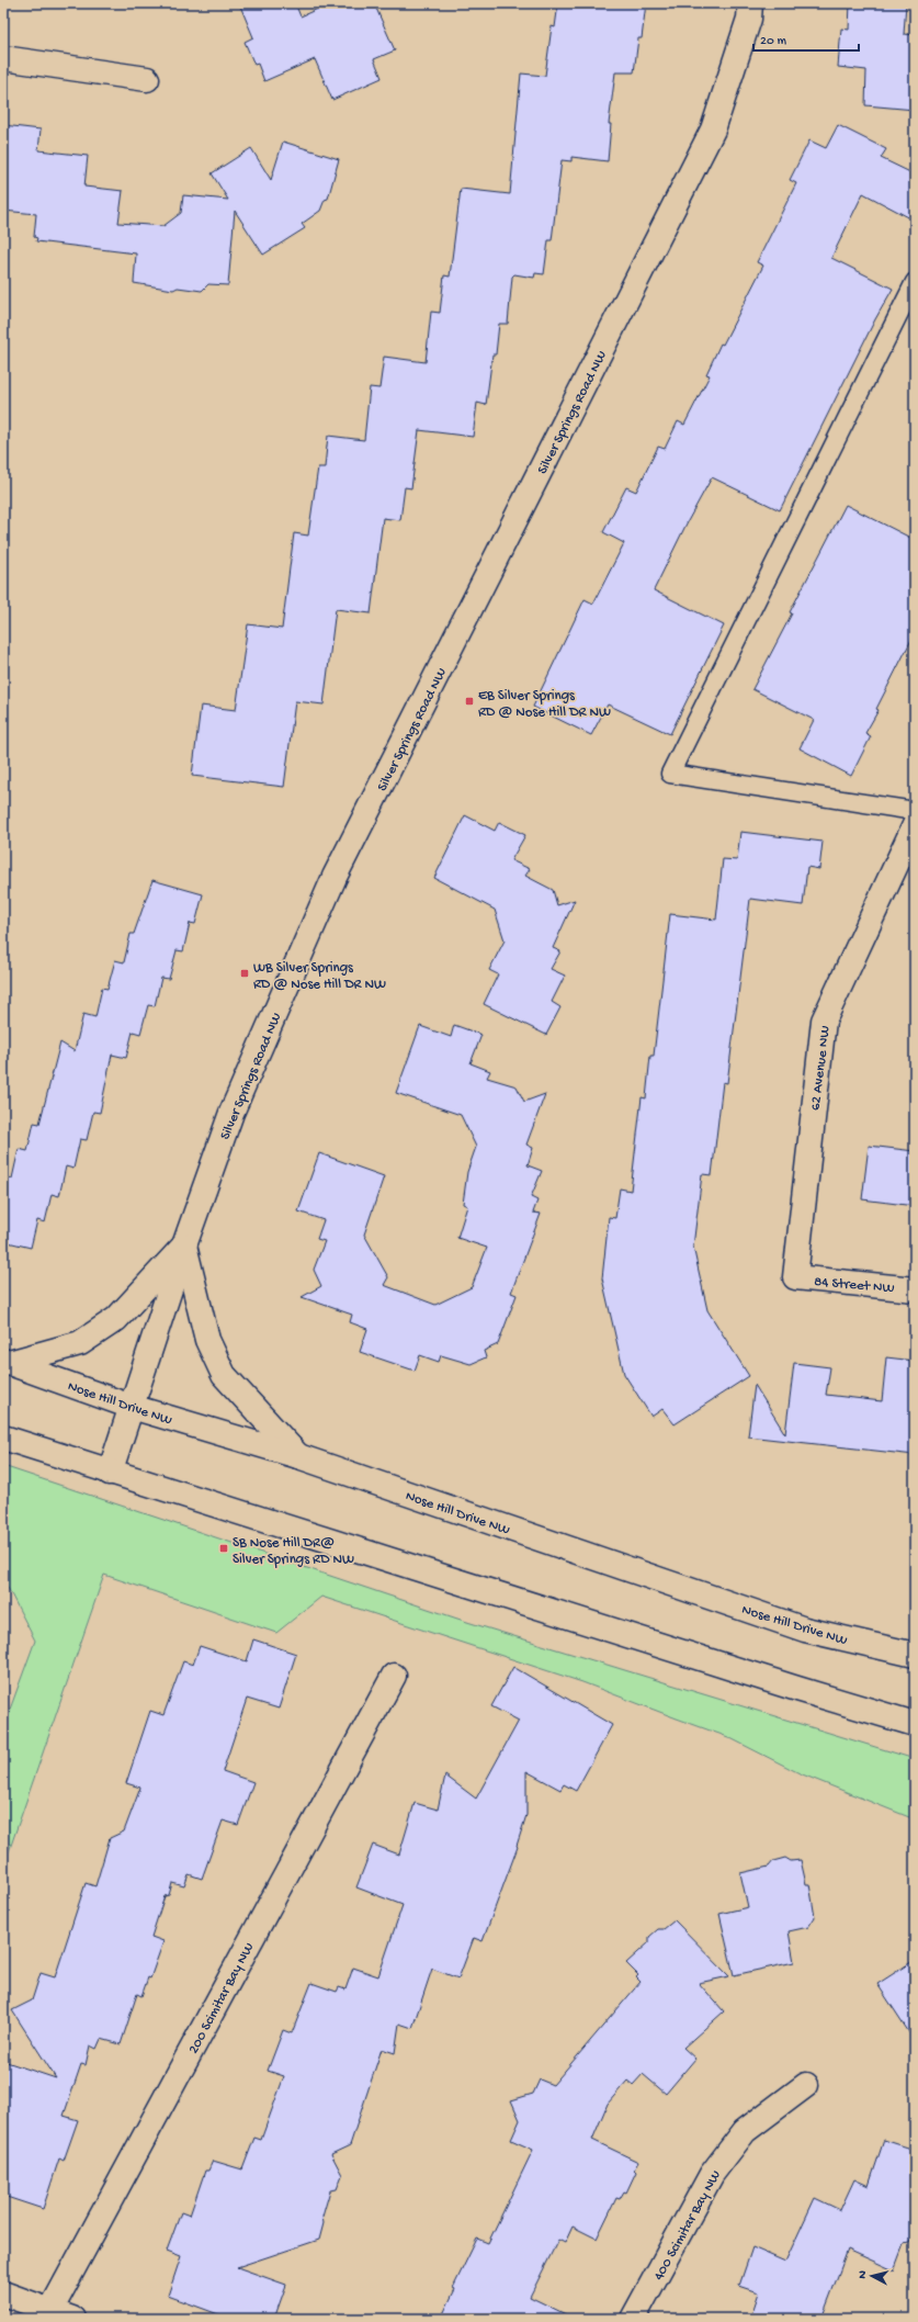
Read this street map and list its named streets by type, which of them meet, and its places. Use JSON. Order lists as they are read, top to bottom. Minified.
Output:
{"streets":{"street":["Silver Springs Road NW","62 Avenue NW","84 Street NW","Nose Hill Drive NW","200 Scimitar Bay NW","400 Scimitar Bay NW"]},"crossings":[["Silver Springs Road NW","Nose Hill Drive NW"],["62 Avenue NW","84 Street NW"]],"places":{"transit":["EB Silver Springs RD @ Nose Hill DR NW","WB Silver Springs RD @ Nose Hill DR NW","SB Nose Hill DR@ Silver Springs RD NW"]},"scale_bar":"20 m","north":"left"}
